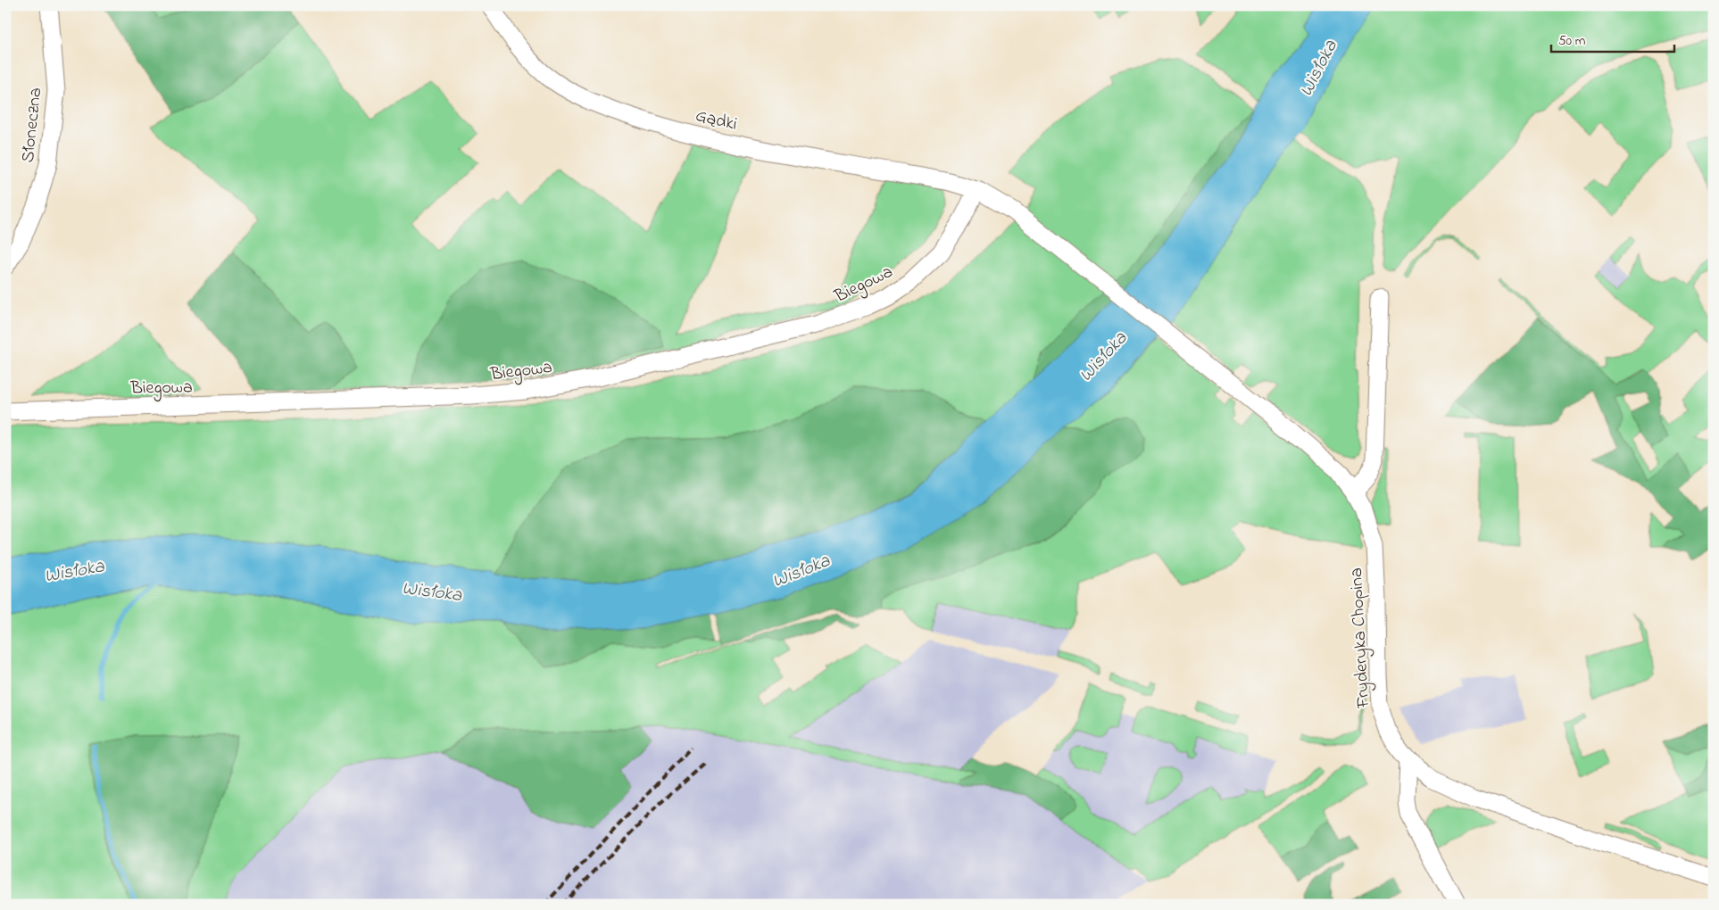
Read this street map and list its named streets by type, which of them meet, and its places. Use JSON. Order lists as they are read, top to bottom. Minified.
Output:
{"streets":{"street":["Gądki","Słoneczna","Biegowa","Fryderyka Chopina"]},"crossings":[["Gądki","Biegowa"],["Gądki","Fryderyka Chopina"]],"water":["Wisłoka"],"scale_bar":"50 m"}
